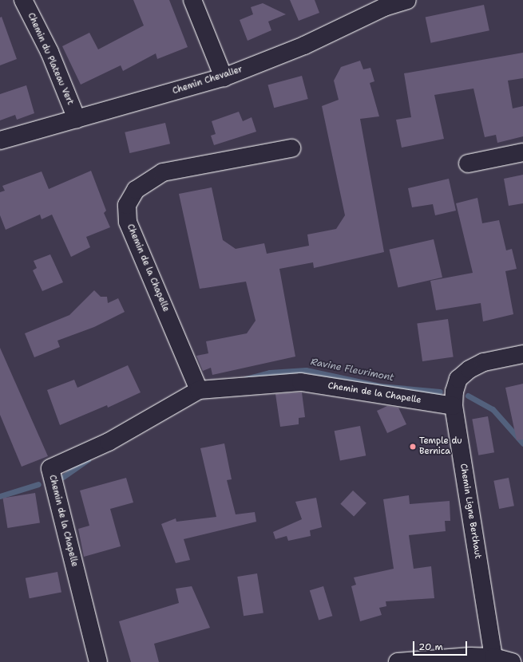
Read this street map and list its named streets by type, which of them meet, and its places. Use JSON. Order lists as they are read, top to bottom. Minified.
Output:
{"streets":{"street":["Chemin du Plateau Vert","Chemin Chevalier","Chemin de la Chapelle","Chemin Ligne Berthaut"]},"crossings":[["Chemin du Plateau Vert","Chemin Chevalier"],["Chemin de la Chapelle","Chemin Ligne Berthaut"]],"water":["Ravine Fleurimont"],"places":["Temple du Bernica"],"scale_bar":"20 m"}
